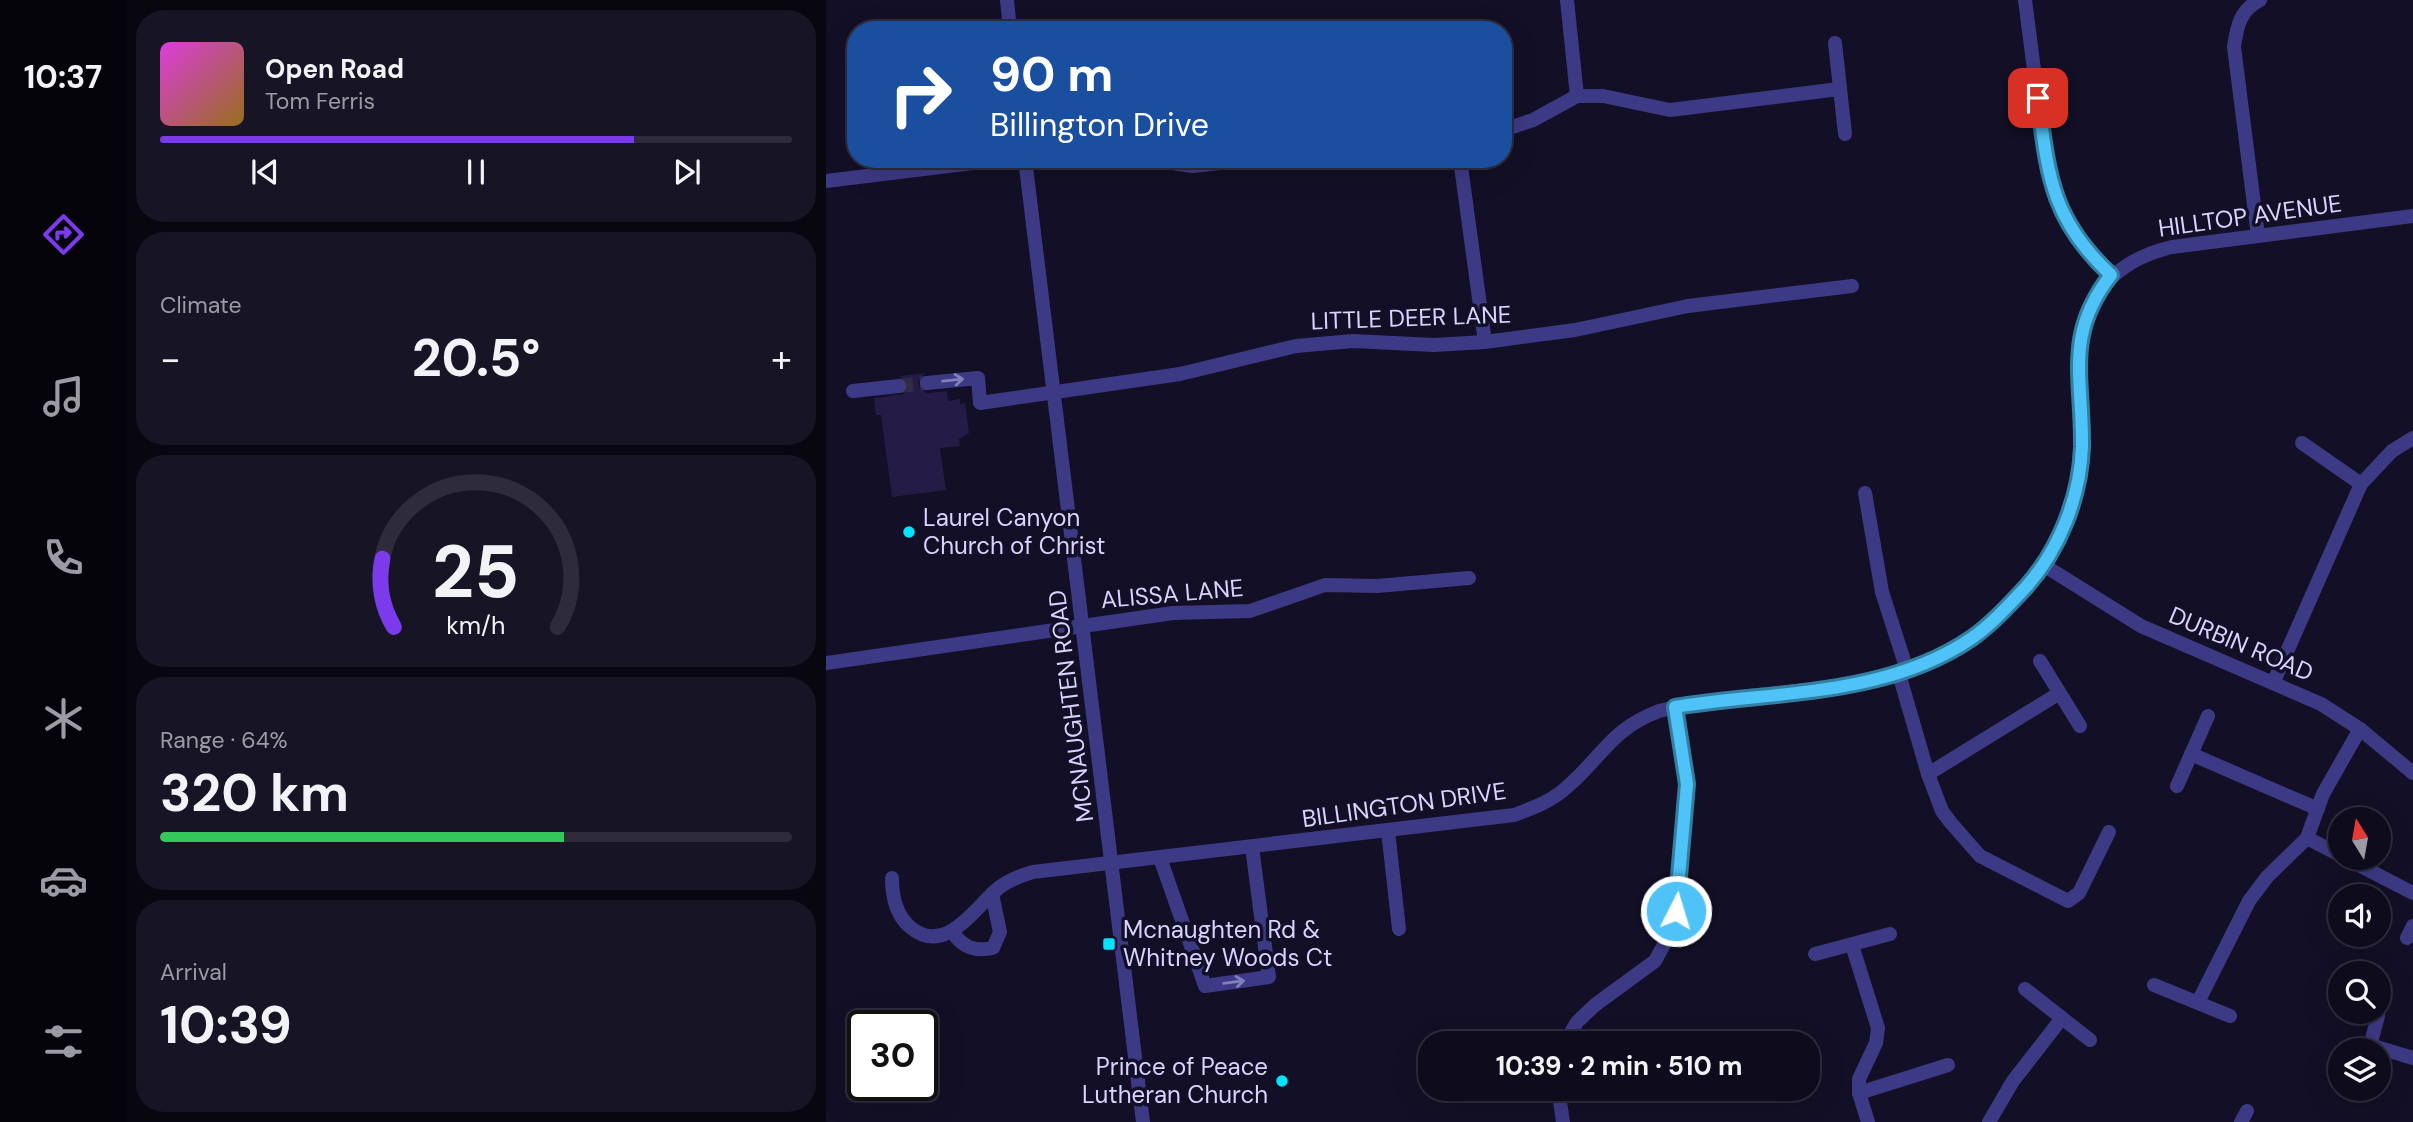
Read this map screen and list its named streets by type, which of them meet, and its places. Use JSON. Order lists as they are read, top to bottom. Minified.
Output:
{"streets":{"street":["HILLTOP AVENUE","LITTLE DEER LANE","ALISSA LANE","DURBIN ROAD","MCNAUGHTEN ROAD","BILLINGTON DRIVE"]},"crossings":[["HILLTOP AVENUE","DURBIN ROAD"],["HILLTOP AVENUE","BILLINGTON DRIVE"],["LITTLE DEER LANE","MCNAUGHTEN ROAD"],["ALISSA LANE","MCNAUGHTEN ROAD"],["DURBIN ROAD","BILLINGTON DRIVE"],["MCNAUGHTEN ROAD","BILLINGTON DRIVE"]],"places":{"other":["Laurel Canyon Church of Christ","Prince of Peace Lutheran Church"],"transit":["Mcnaughten Rd & Whitney Woods Ct"]},"north":"top","page":{"tabs":"10:37","turn":["90 m","Billington Drive"],"song":["Open Road","Tom Ferris"],"tile":["Climate",["Range · 64%","320 km"],["Arrival","10:39"]],"heat":["−","20.5°","+"],"limit":"30","trip":"10:39 · 2 min · 510 m","gauge":["25","km/h"]}}
